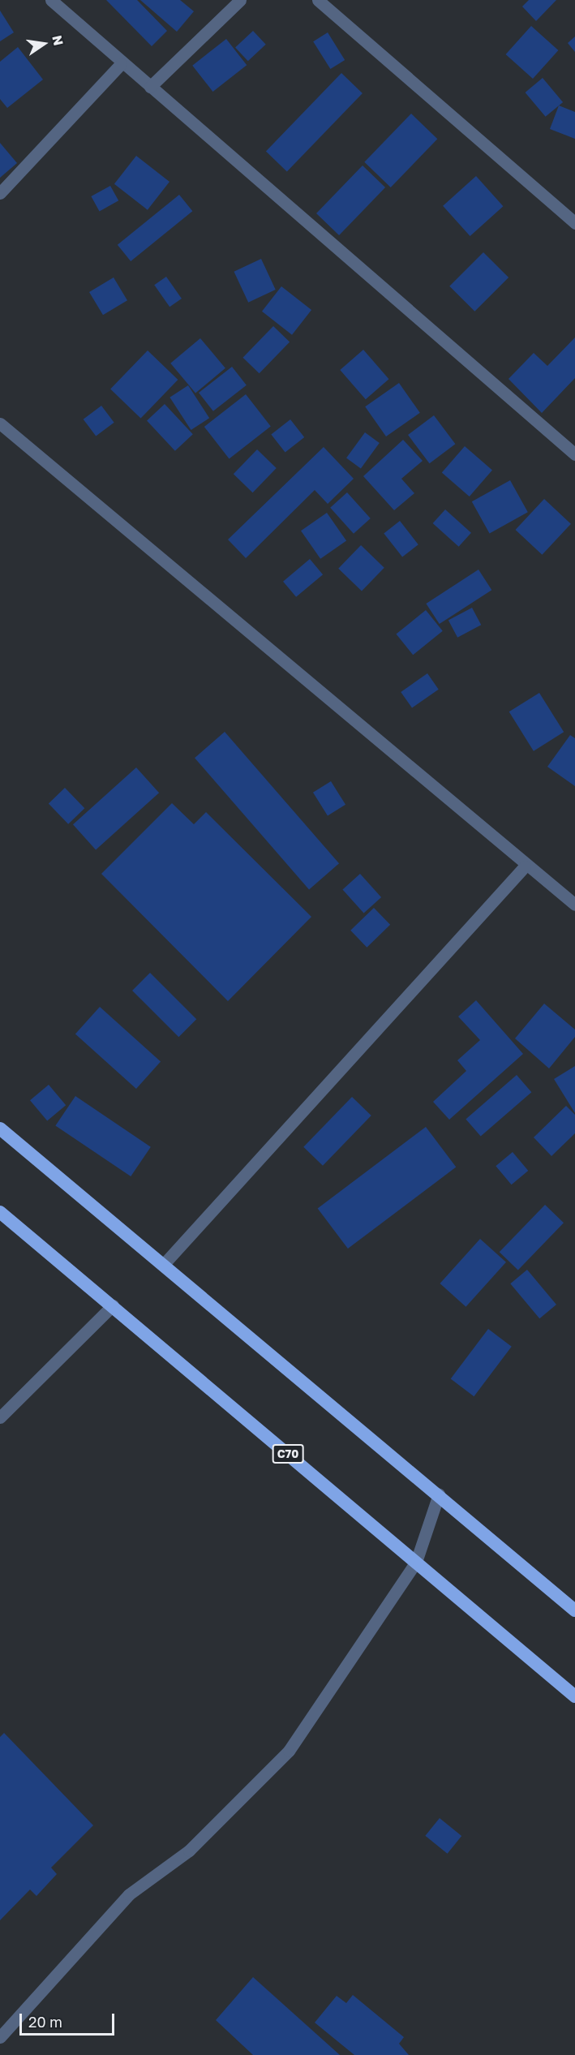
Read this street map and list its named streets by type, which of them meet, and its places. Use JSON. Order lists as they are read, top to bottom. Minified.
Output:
{"streets":{"highway":["C70"]},"scale_bar":"20 m","north":"right"}
